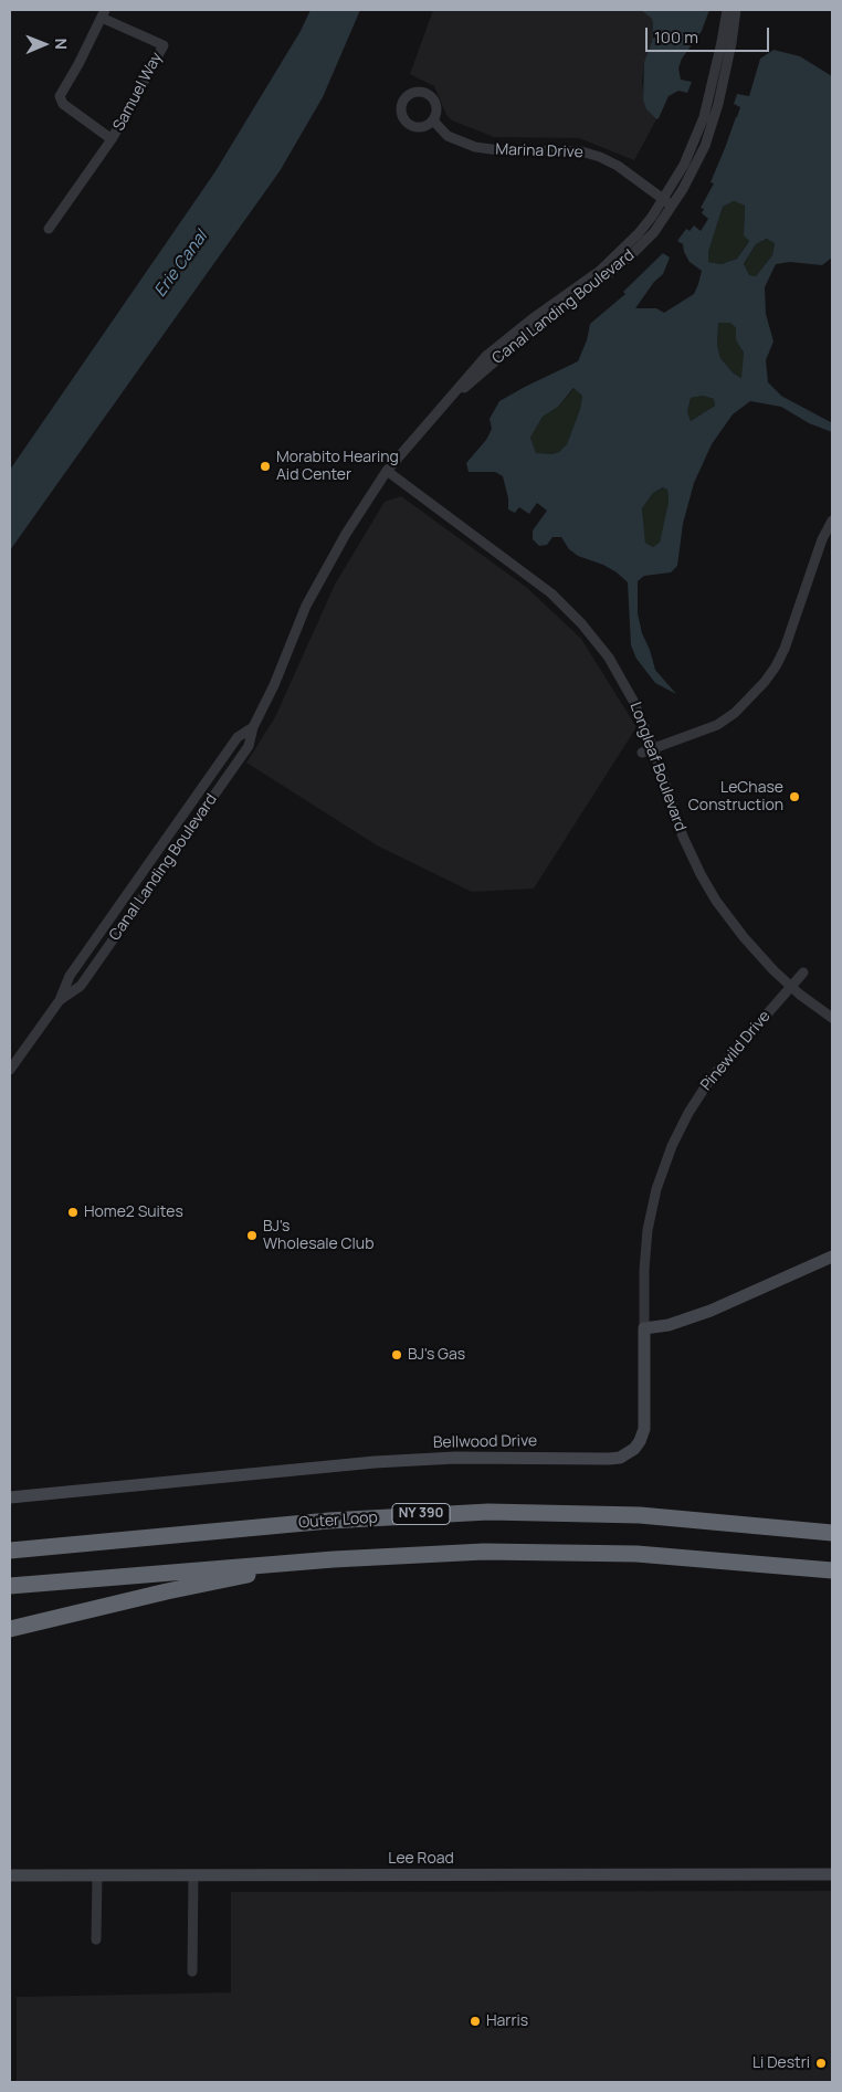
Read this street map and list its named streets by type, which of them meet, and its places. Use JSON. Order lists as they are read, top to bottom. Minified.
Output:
{"streets":{"highway":["NY 390","Outer Loop"],"street":["Samuel Way","Marina Drive","Canal Landing Boulevard","Longleaf Boulevard","Pinewild Drive","Bellwood Drive","Lee Road"]},"crossings":[["Marina Drive","Canal Landing Boulevard"],["Canal Landing Boulevard","Longleaf Boulevard"],["Longleaf Boulevard","Pinewild Drive"],["Pinewild Drive","Bellwood Drive"]],"water":["Erie Canal"],"places":["Morabito Hearing Aid Center","LeChase Construction","Home2 Suites","BJ's Wholesale Club","BJ's Gas","Harris","Li Destri"],"scale_bar":"100 m","north":"right"}
